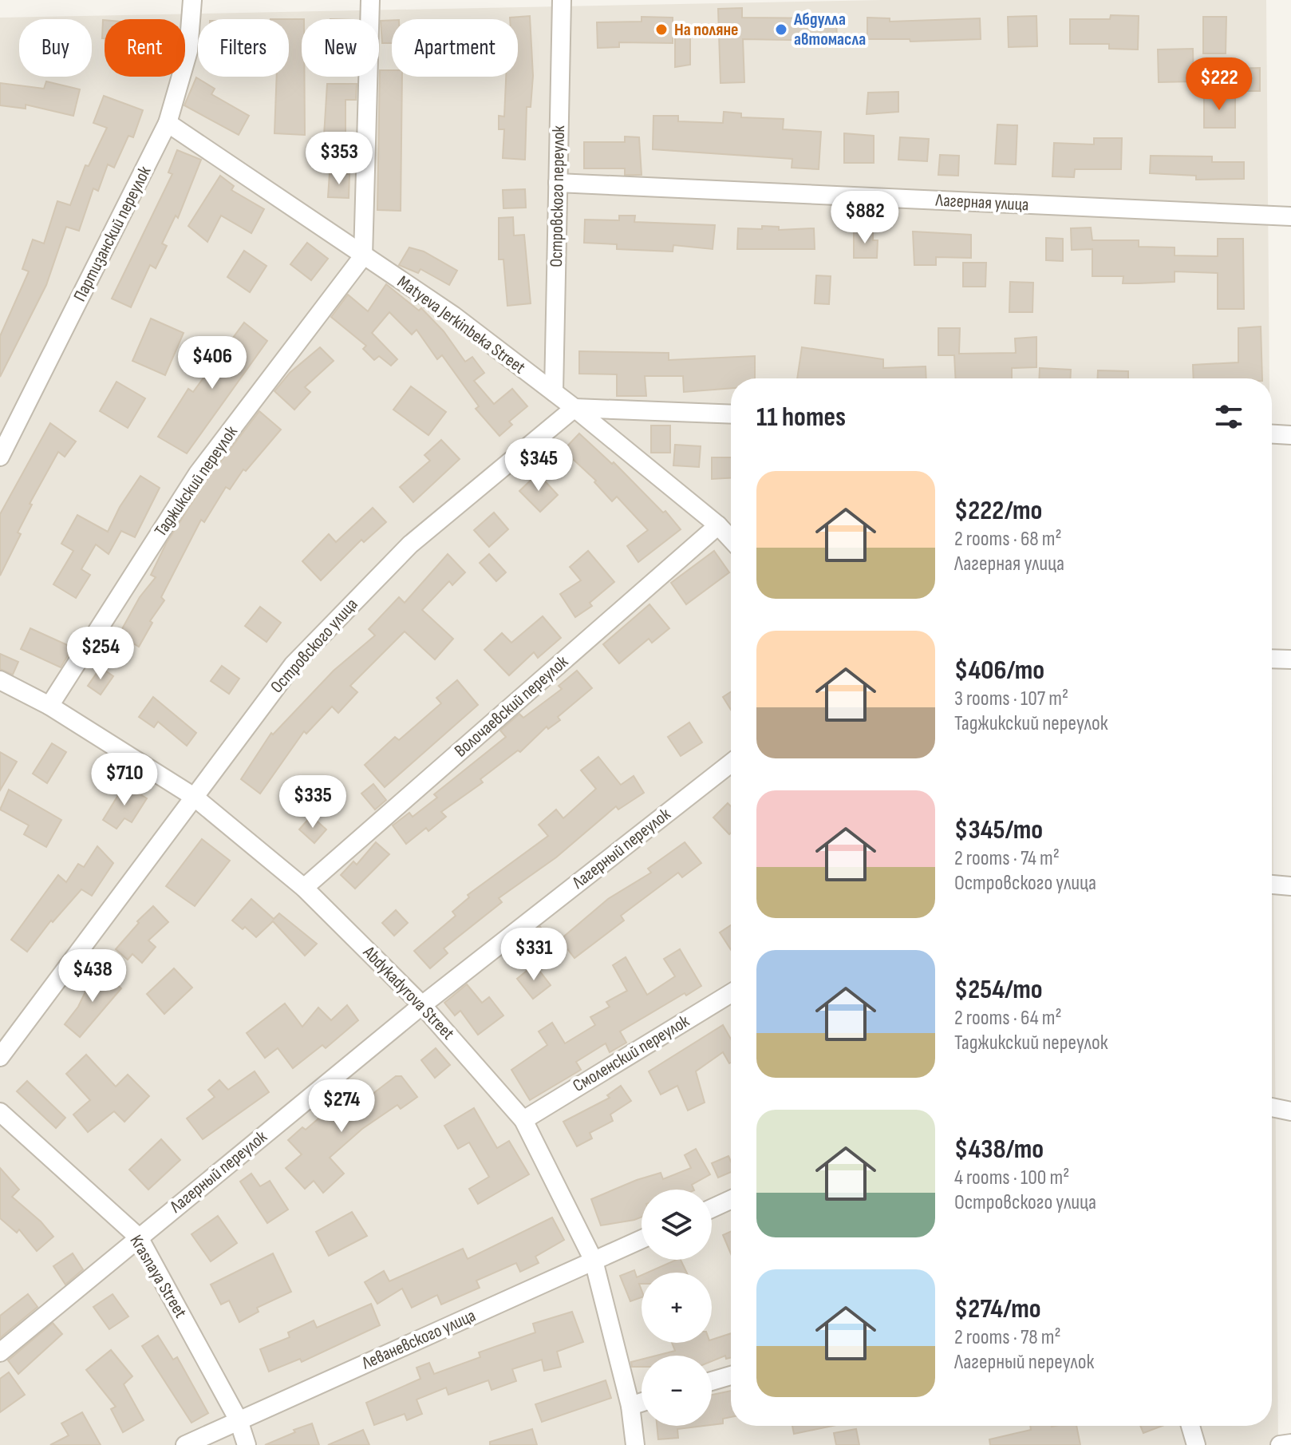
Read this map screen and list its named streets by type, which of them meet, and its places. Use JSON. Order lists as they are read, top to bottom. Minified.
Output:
{"streets":{"street":["Островского переулок","Лагерная улица","Партизанский переулок","Matyeva Jerkinbeka Street","Таджикский переулок","Островского улица","Волочаевский переулок","Лагерный переулок","Abdykadyrova Street","Смоленский переулок","Krasnaya Street","Леваневского улица"]},"crossings":[["Островского переулок","Лагерная улица"],["Островского переулок","Matyeva Jerkinbeka Street"],["Партизанский переулок","Matyeva Jerkinbeka Street"],["Matyeva Jerkinbeka Street","Таджикский переулок"],["Matyeva Jerkinbeka Street","Островского улица"],["Matyeva Jerkinbeka Street","Волочаевский переулок"],["Таджикский переулок","Abdykadyrova Street"],["Островского улица","Abdykadyrova Street"],["Волочаевский переулок","Abdykadyrova Street"],["Лагерный переулок","Abdykadyrova Street"],["Лагерный переулок","Krasnaya Street"],["Abdykadyrova Street","Смоленский переулок"],["Abdykadyrova Street","Леваневского улица"],["Krasnaya Street","Леваневского улица"]],"places":["На поляне","Абдулла автомасла"],"page":{"chip":["Buy","Rent","Filters","New","Apartment"],"price":["$222","$353","$882","$406","$345","$254","$710","$335","$331","$438","$274"],"heading":"11 homes","list":[{"name":"$222/mo","note":"2 rooms · 68 m² · Лагерная улица"},{"name":"$406/mo","note":"3 rooms · 107 m² · Таджикский переулок"},{"name":"$345/mo","note":"2 rooms · 74 m² · Островского улица"},{"name":"$254/mo","note":"2 rooms · 64 m² · Таджикский переулок"},{"name":"$438/mo","note":"4 rooms · 100 m² · Островского улица"},{"name":"$274/mo","note":"2 rooms · 78 m² · Лагерный переулок"}],"map_buttons":["+","−"]}}
